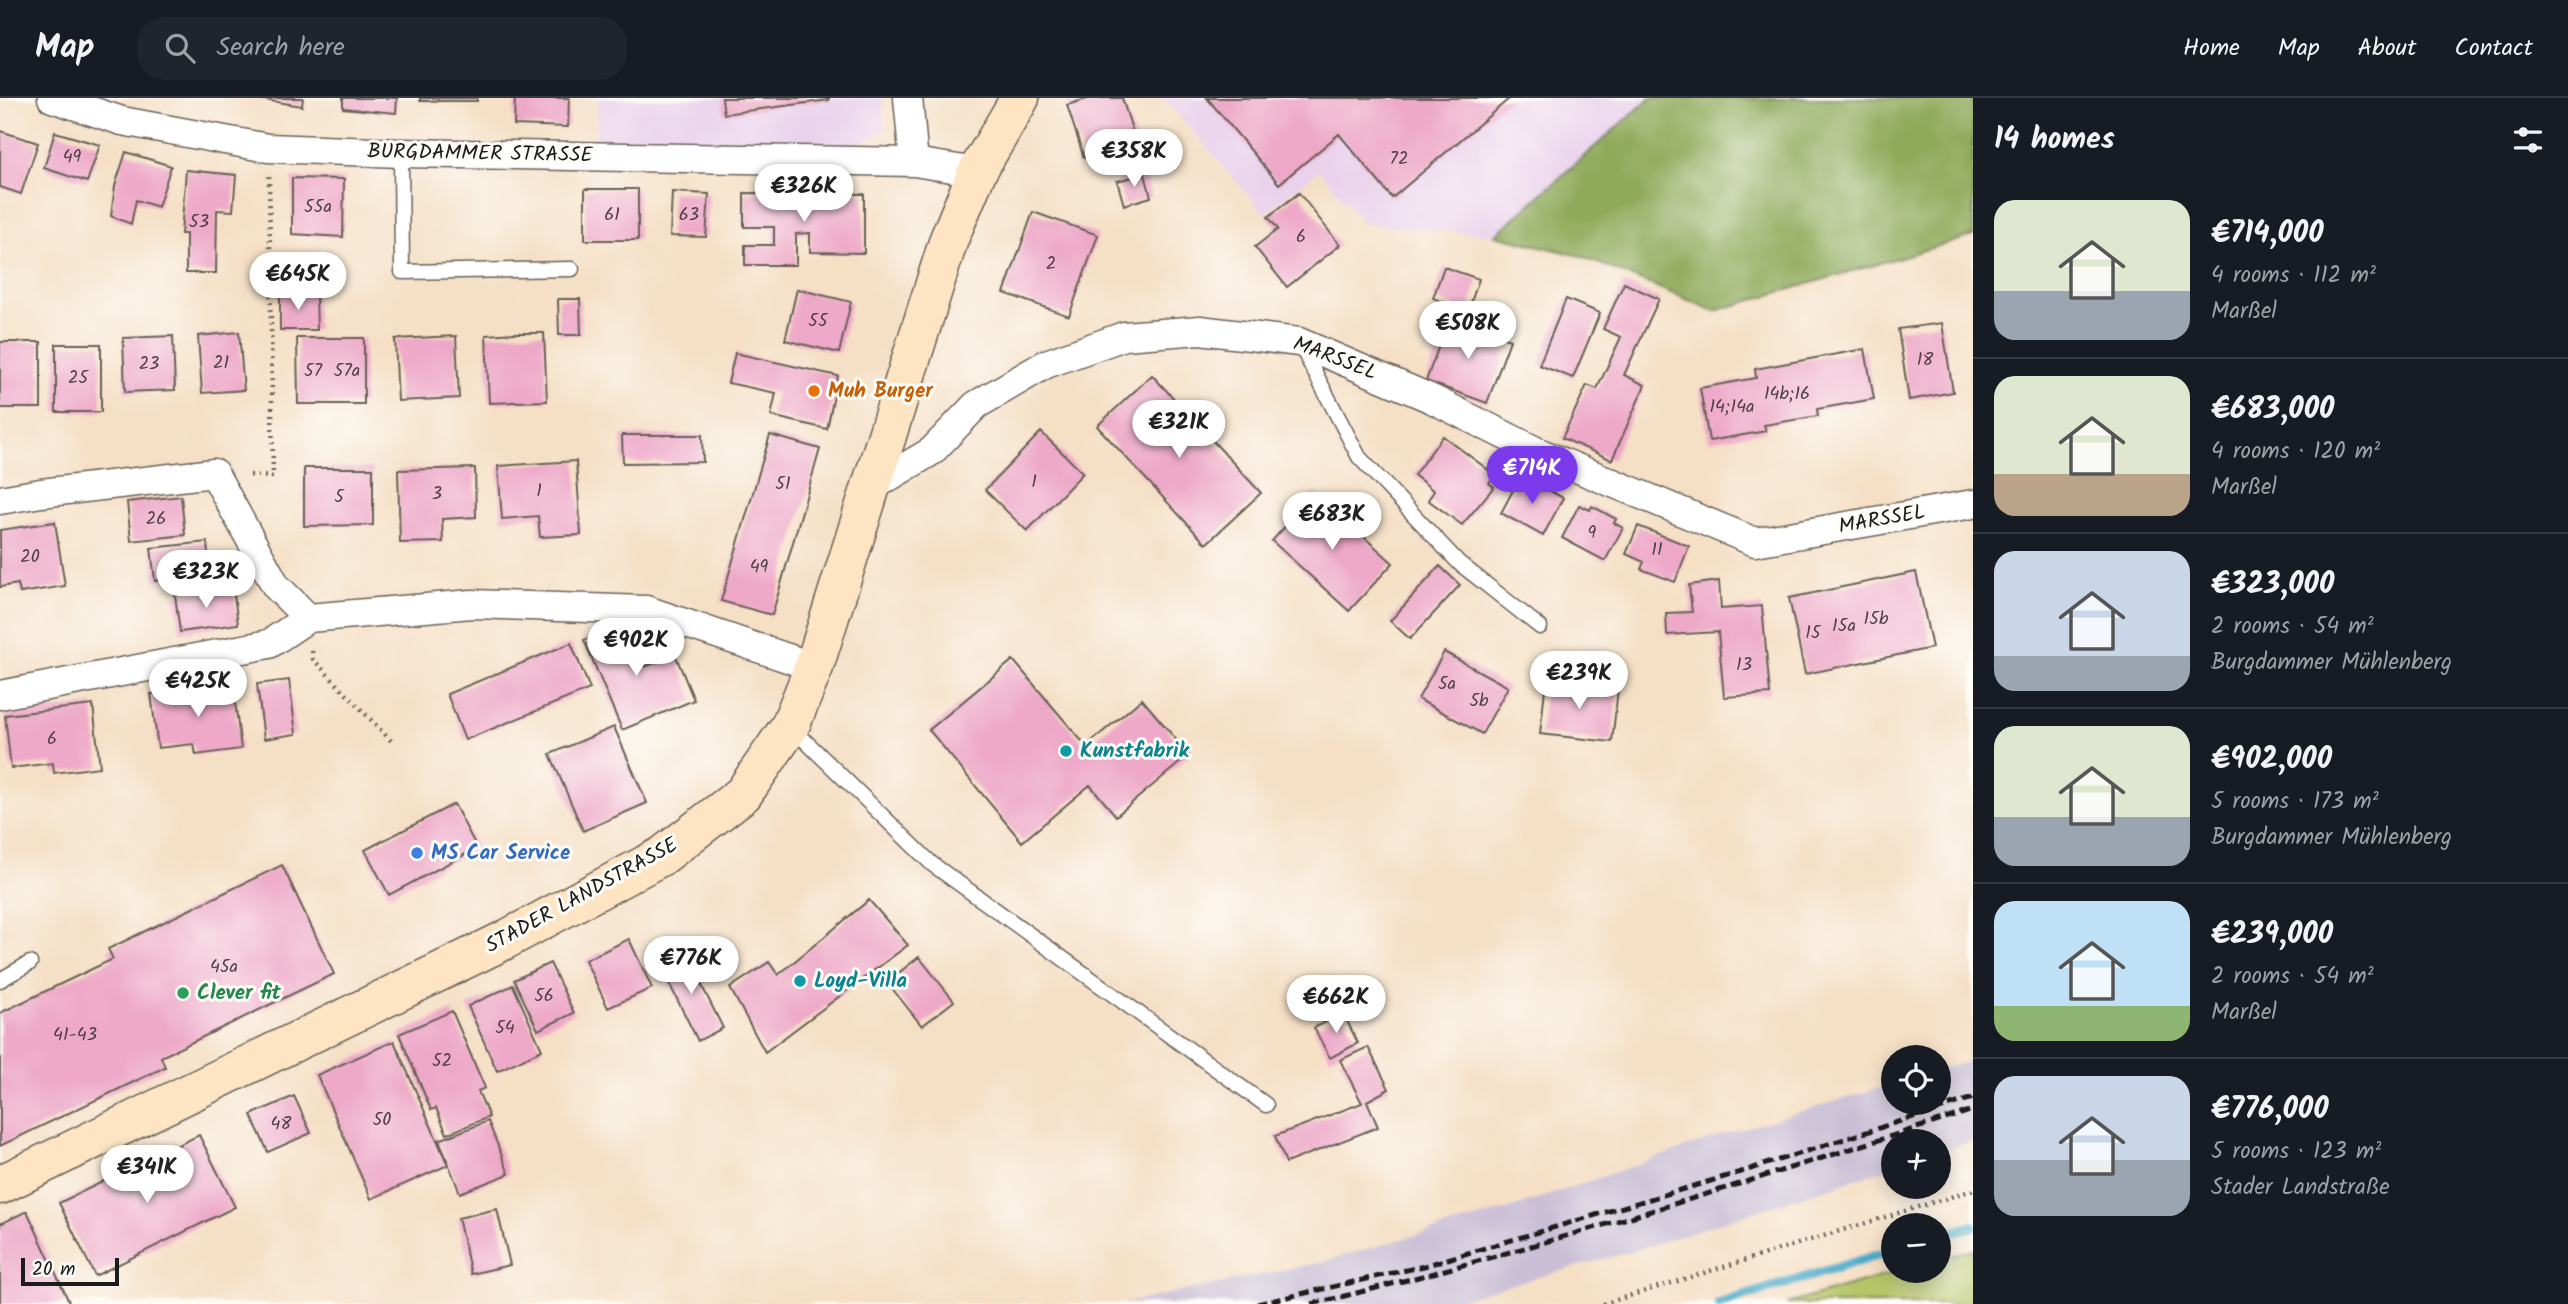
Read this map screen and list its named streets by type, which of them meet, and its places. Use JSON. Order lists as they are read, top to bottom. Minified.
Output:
{"streets":{"street":["BURGDAMMER STRASSE","MARSSEL","STADER LANDSTRASSE"]},"crossings":[["BURGDAMMER STRASSE","STADER LANDSTRASSE"],["MARSSEL","STADER LANDSTRASSE"]],"places":["Muh Burger","Kunstfabrik","MS Car Service","Loyd-Villa","Clever fit"],"house_numbers":["49","72","55a","61","63","53","6","2","55","18","21","23","57","57a","25","14b;16","14;14a","1","51","1","3","5","26","9","11","20","49","15b","15a","15","13","5a","5b","6","45a","56","54","41-43","52","50","48"],"scale_bar":"20 m","page":{"header":"Map","search":"Search here","nav":["Home","Map","About","Contact"],"heading":"14 homes","price":["€358K","€326K","€645K","€508K","€321K","€714K","€683K","€323K","€902K","€239K","€425K","€776K","€662K","€341K"],"list":[{"name":"€714,000","note":"4 rooms · 112 m² · Marßel"},{"name":"€683,000","note":"4 rooms · 120 m² · Marßel"},{"name":"€323,000","note":"2 rooms · 54 m² · Burgdammer Mühlenberg"},{"name":"€902,000","note":"5 rooms · 173 m² · Burgdammer Mühlenberg"},{"name":"€239,000","note":"2 rooms · 54 m² · Marßel"},{"name":"€776,000","note":"5 rooms · 123 m² · Stader Landstraße"}],"map_buttons":["+","−"],"scale":"20 m"}}
